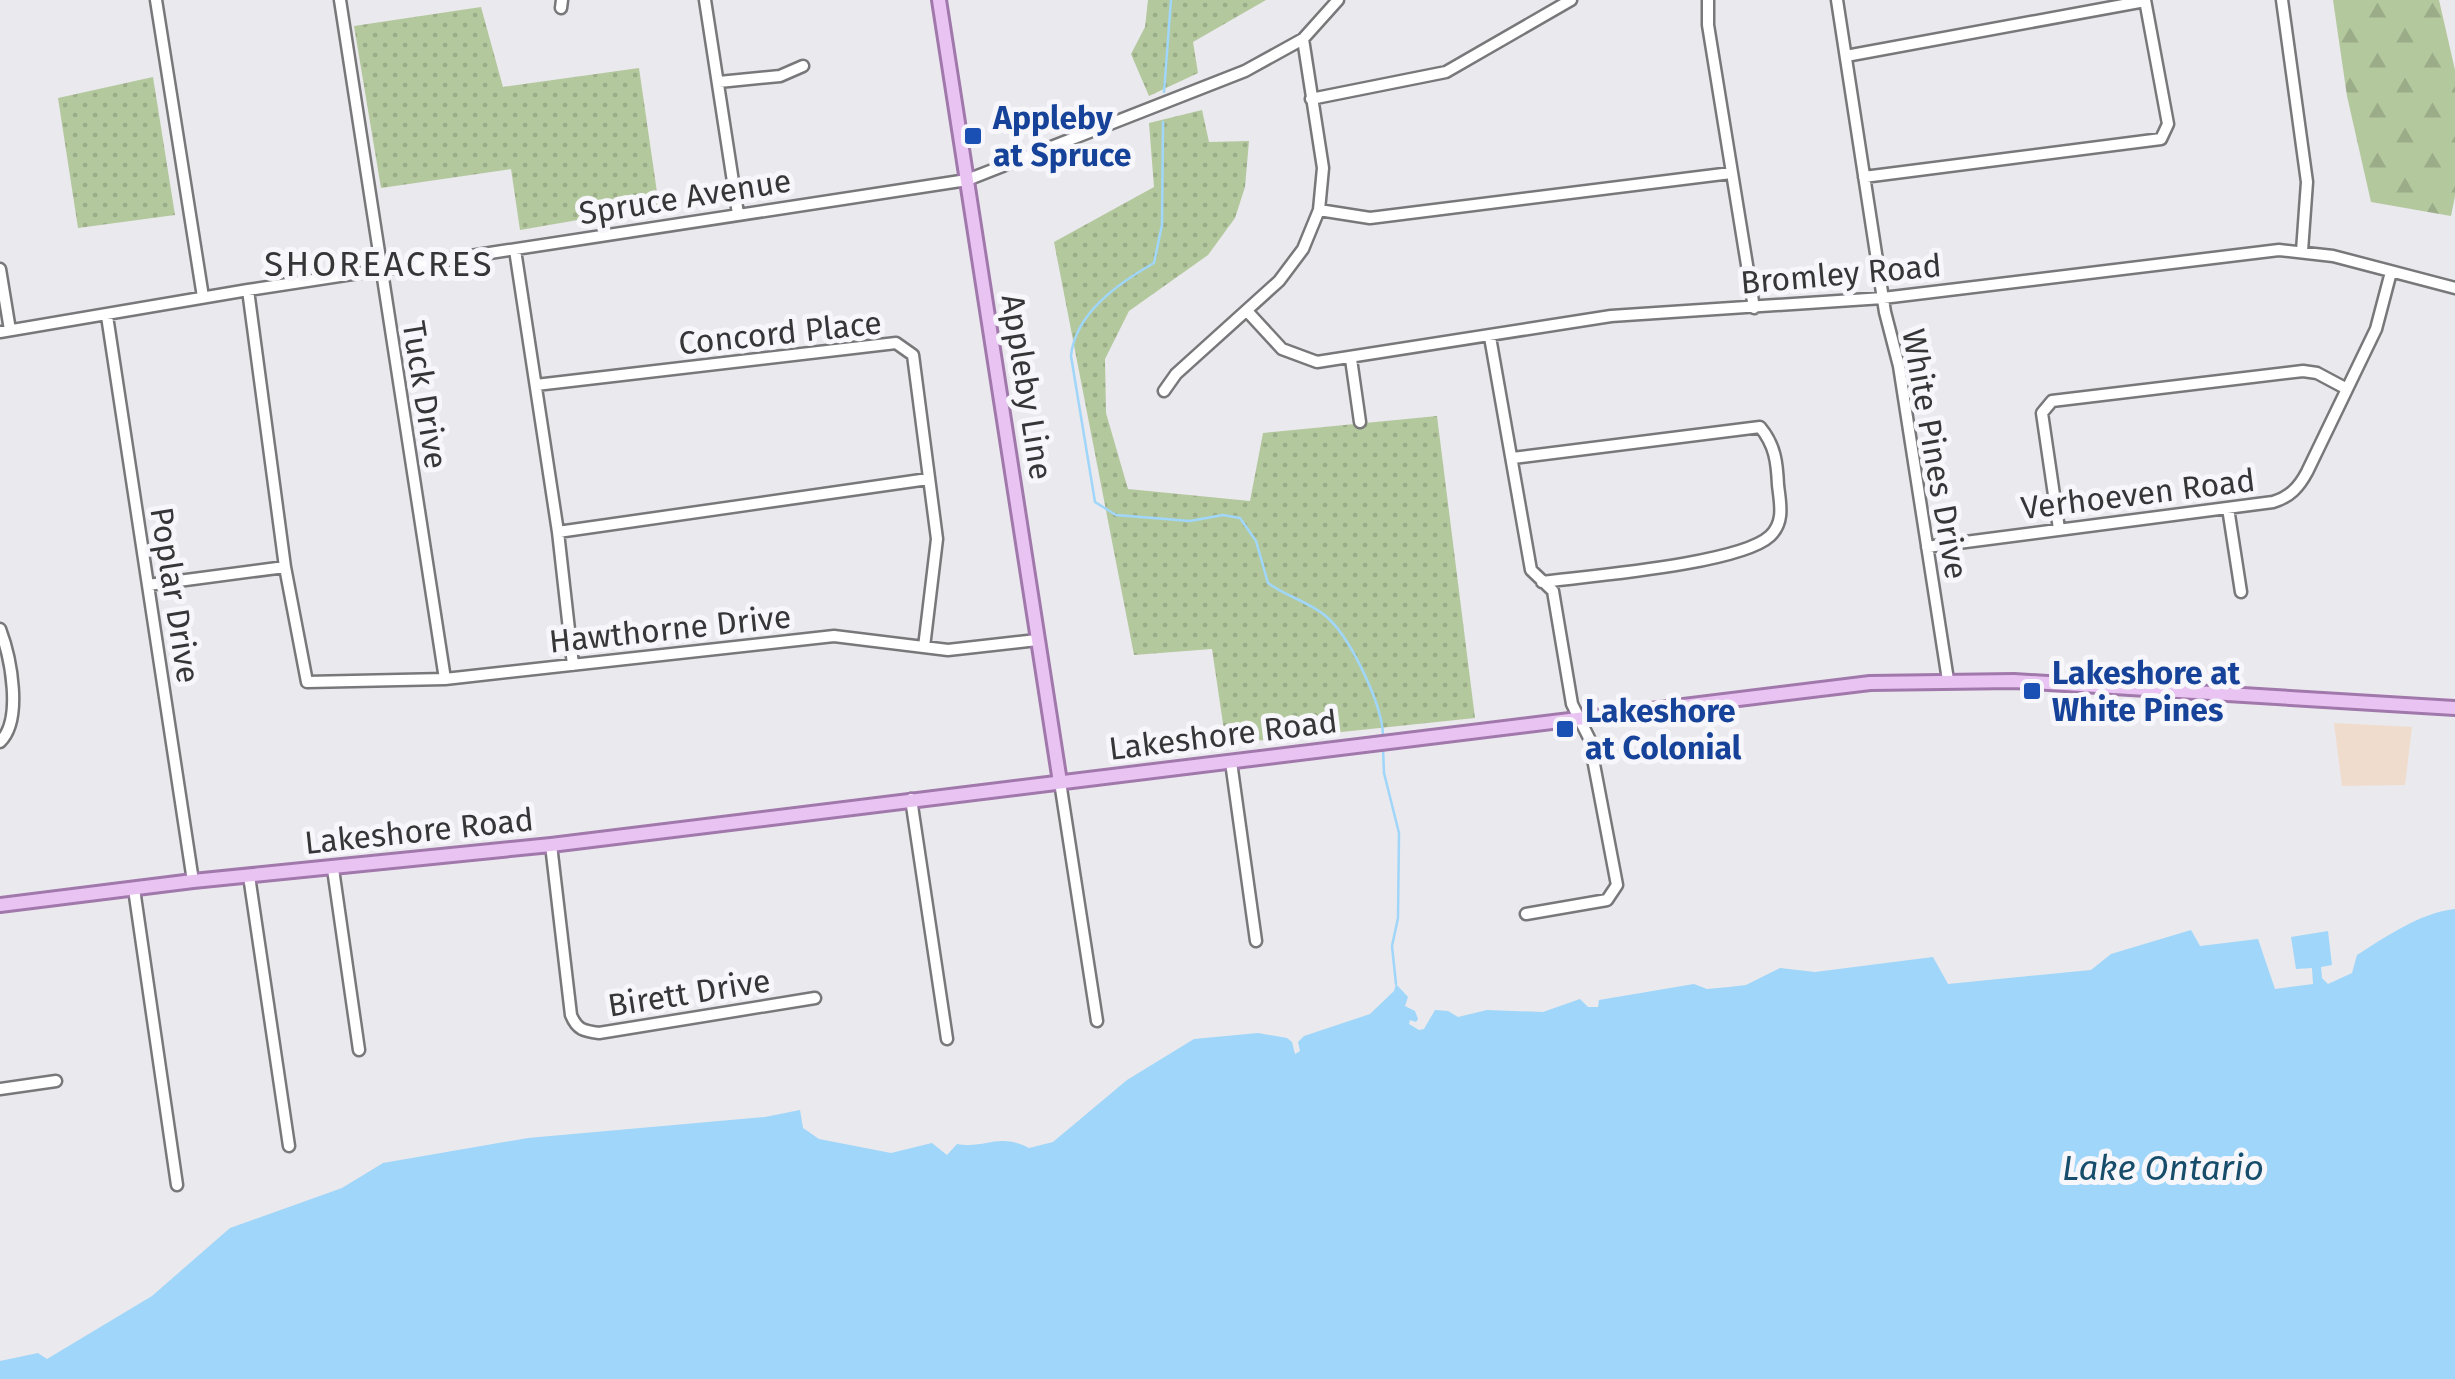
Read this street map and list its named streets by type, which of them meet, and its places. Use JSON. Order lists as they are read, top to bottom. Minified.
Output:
{"streets":{"main road":["Appleby Line","Lakeshore Road"],"street":["Spruce Avenue","Bromley Road","Concord Place","Tuck Drive","White Pines Drive","Verhoeven Road","Poplar Drive","Hawthorne Drive","Birett Drive"]},"crossings":[["Spruce Avenue","Appleby Line"],["Spruce Avenue","Tuck Drive"],["Spruce Avenue","Poplar Drive"],["Bromley Road","White Pines Drive"],["Bromley Road","Verhoeven Road"],["Concord Place","Hawthorne Drive"],["Appleby Line","Hawthorne Drive"],["Appleby Line","Lakeshore Road"],["Tuck Drive","Hawthorne Drive"],["White Pines Drive","Verhoeven Road"],["White Pines Drive","Lakeshore Road"],["Poplar Drive","Lakeshore Road"],["Lakeshore Road","Birett Drive"]],"districts":["SHOREACRES"],"water":["Lake Ontario"],"places":{"transit":["Appleby at Spruce","Lakeshore at White Pines","Lakeshore at Colonial"]}}
